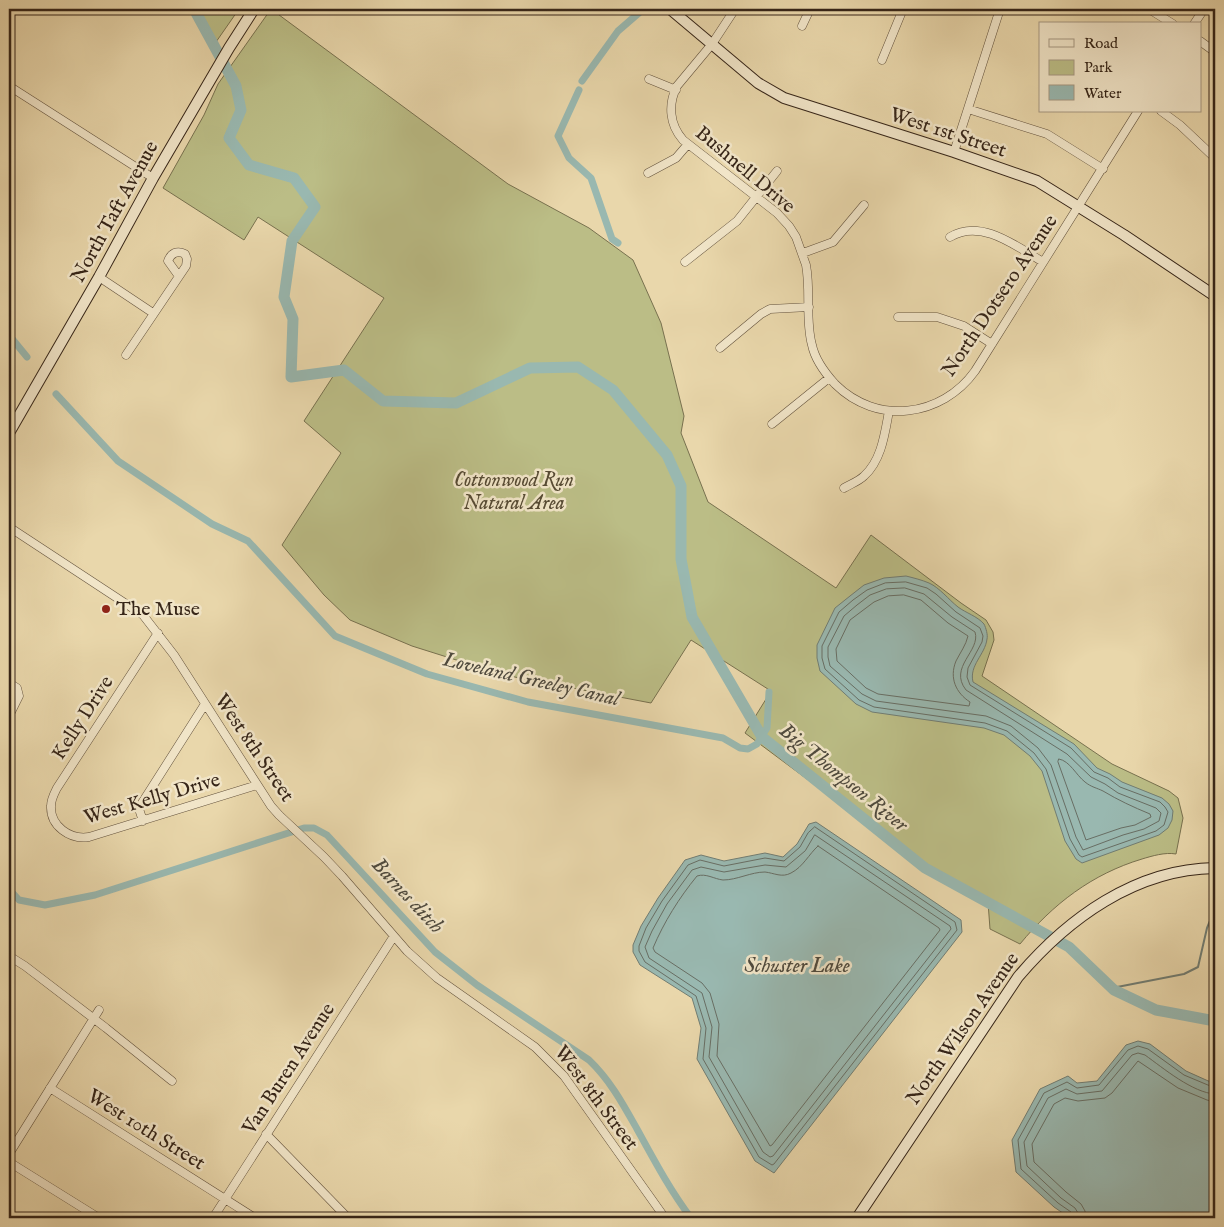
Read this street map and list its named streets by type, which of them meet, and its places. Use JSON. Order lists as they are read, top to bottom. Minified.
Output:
{"streets":{"main road":["West 1st Street","North Taft Avenue","North Wilson Avenue"],"street":["Bushnell Drive","North Dotsero Avenue","Kelly Drive","West 8th Street","West Kelly Drive","Van Buren Avenue","West 10th Street"]},"crossings":[["West 1st Street","Bushnell Drive"],["West 1st Street","North Dotsero Avenue"],["Bushnell Drive","North Dotsero Avenue"],["Kelly Drive","West 8th Street"],["Kelly Drive","West Kelly Drive"],["West 8th Street","West Kelly Drive"],["West 8th Street","Van Buren Avenue"],["Van Buren Avenue","West 10th Street"]],"water":["Loveland Greeley Canal","Big Thompson River","Barnes ditch","Schuster Lake"],"parks":["Cottonwood Run Natural Area"],"places":["The Muse"],"legend":["Road","Park","Water"]}
